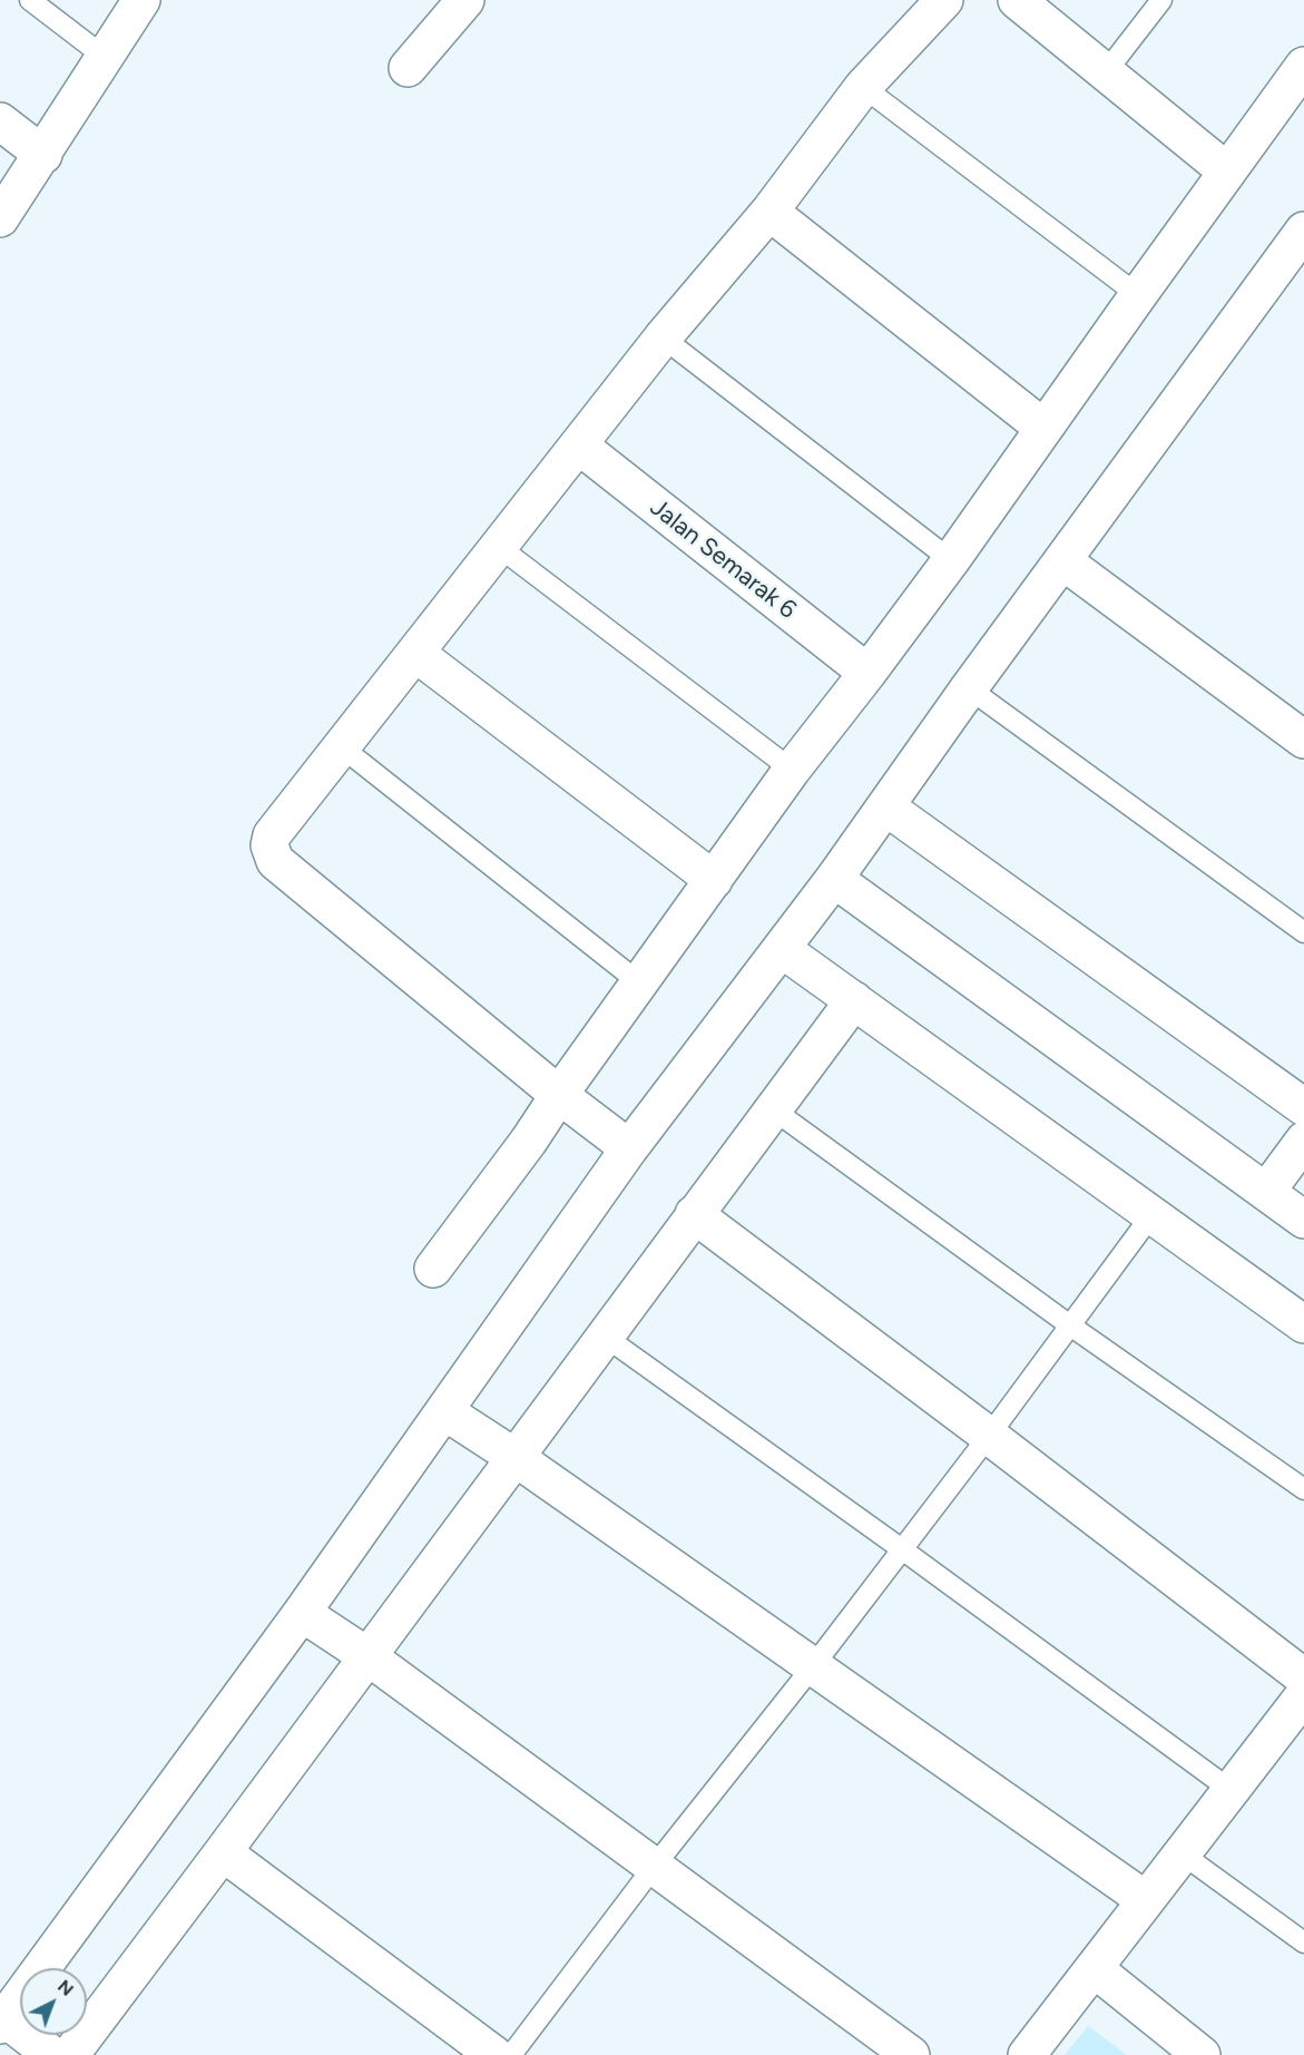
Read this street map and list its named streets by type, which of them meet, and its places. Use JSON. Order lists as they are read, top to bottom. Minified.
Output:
{"streets":{"street":["Jalan Semarak 6"]},"north":"top right"}
